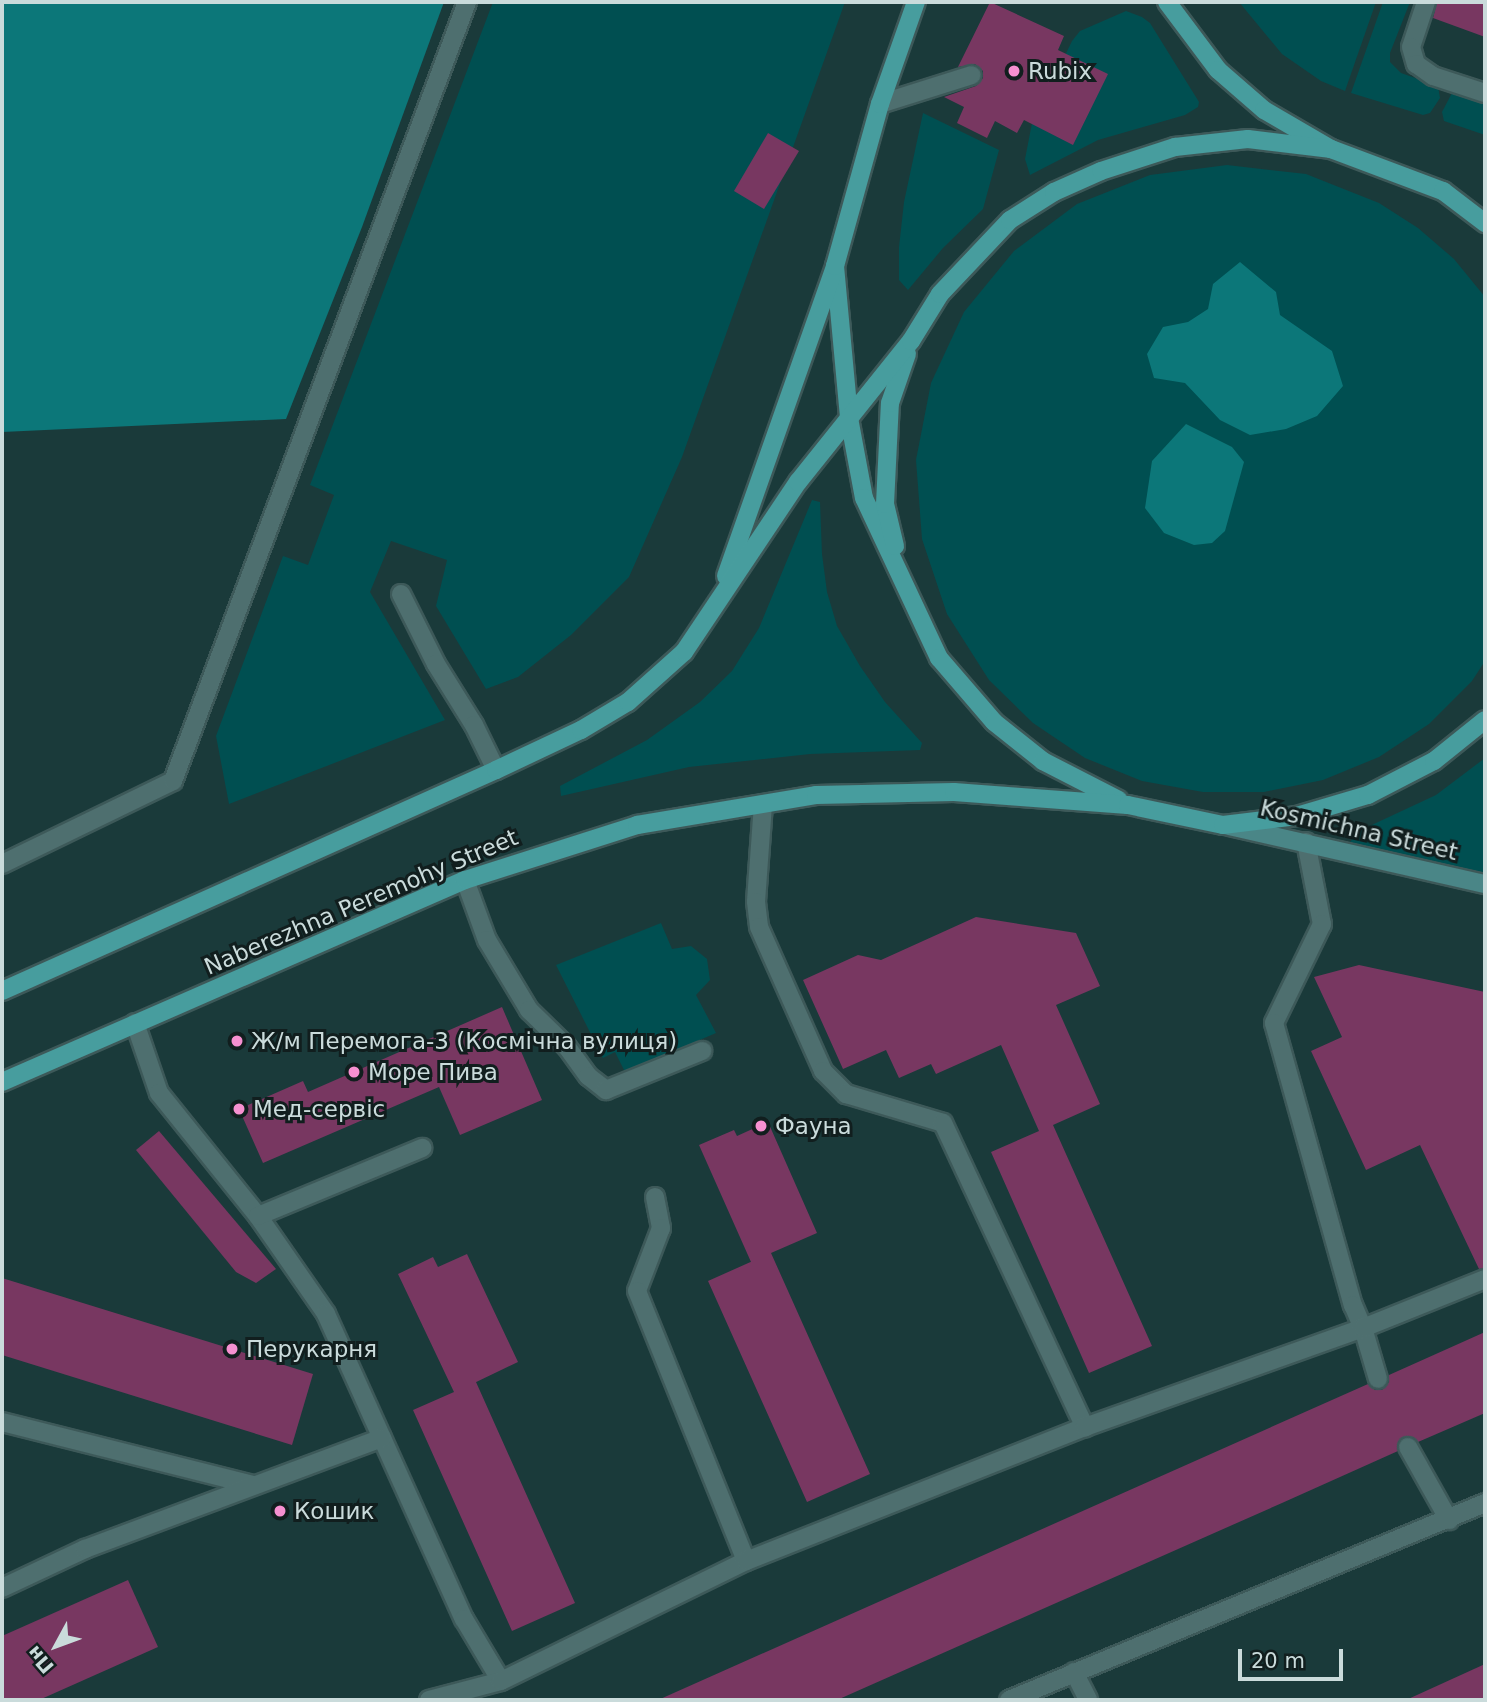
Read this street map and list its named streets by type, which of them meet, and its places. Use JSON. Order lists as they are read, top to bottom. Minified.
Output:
{"streets":{"main road":["Kosmichna Street","Naberezhna Peremohy Street"]},"crossings":[["Kosmichna Street","Naberezhna Peremohy Street"]],"places":["Rubix","Ж/м Перемога-3 (Космічна вулиця)","Море Пива","Мед-сервіс","Фауна","Перукарня","Кошик"],"scale_bar":"20 m","north":"bottom left"}
